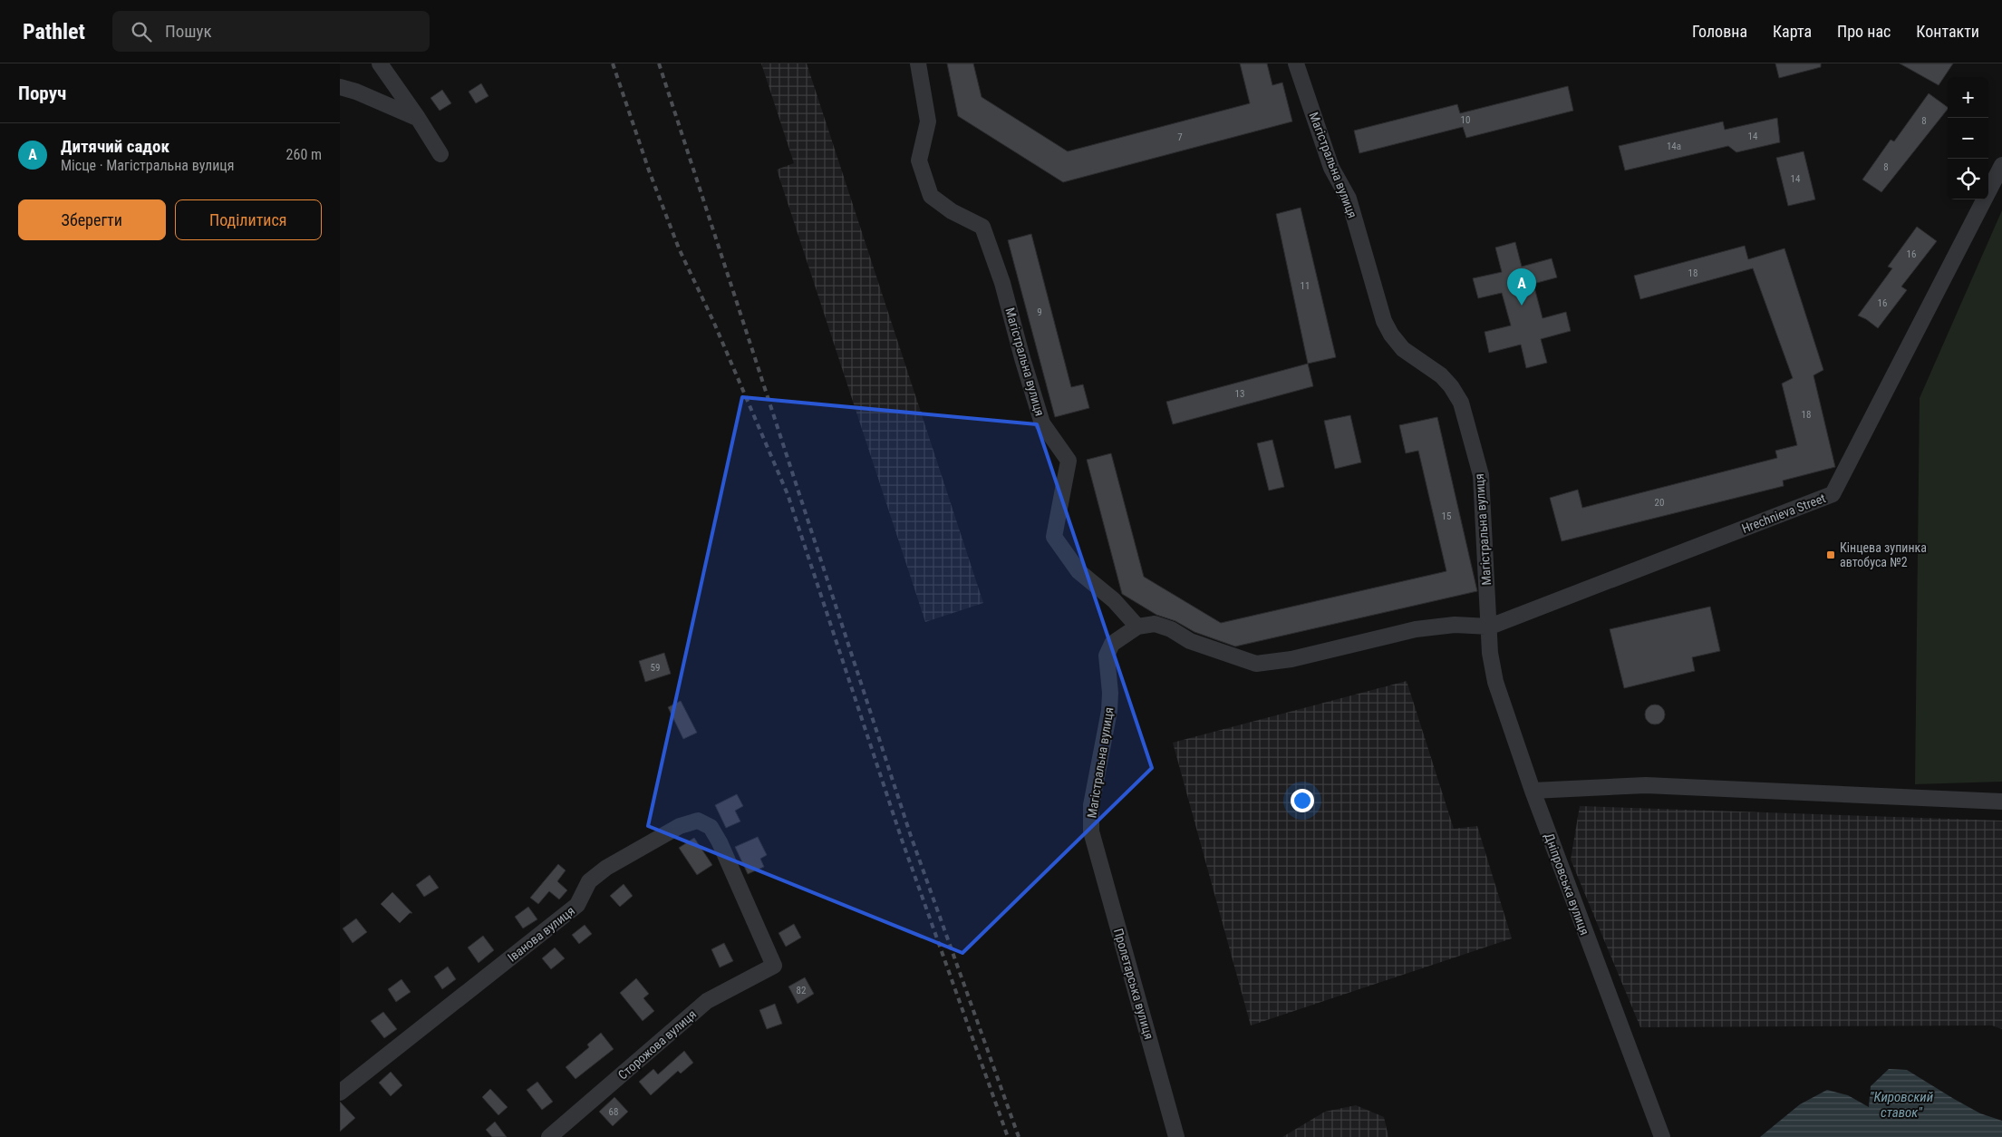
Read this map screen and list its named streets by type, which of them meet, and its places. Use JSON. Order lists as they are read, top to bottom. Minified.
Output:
{"streets":{"street":["Магістральна вулиця","Hrechnieva Street","Дніпровська вулиця","Іванова вулиця","Пролетарська вулиця","Сторожова вулиця"]},"crossings":[["Магістральна вулиця","Hrechnieva Street"],["Магістральна вулиця","Дніпровська вулиця"],["Магістральна вулиця","Пролетарська вулиця"],["Hrechnieva Street","Дніпровська вулиця"],["Іванова вулиця","Сторожова вулиця"]],"water":["\"Кировский ставок\""],"places":{"transit":["Кінцева зупинка автобуса №2"]},"house_numbers":["10","8","14","7","14а","8","14","16","18","11","16","9","13","18","20","15","59","82","68"],"page":{"header":"Pathlet","search":"Пошук","nav":["Головна","Карта","Про нас","Контакти"],"heading":"Поруч","map_buttons":["+","−"],"list":[{"mark":"A","name":"Дитячий садок","note":"Місце · Магістральна вулиця","value":"260 m"}],"buttons":["Зберегти","Поділитися"],"pins":"A"}}
